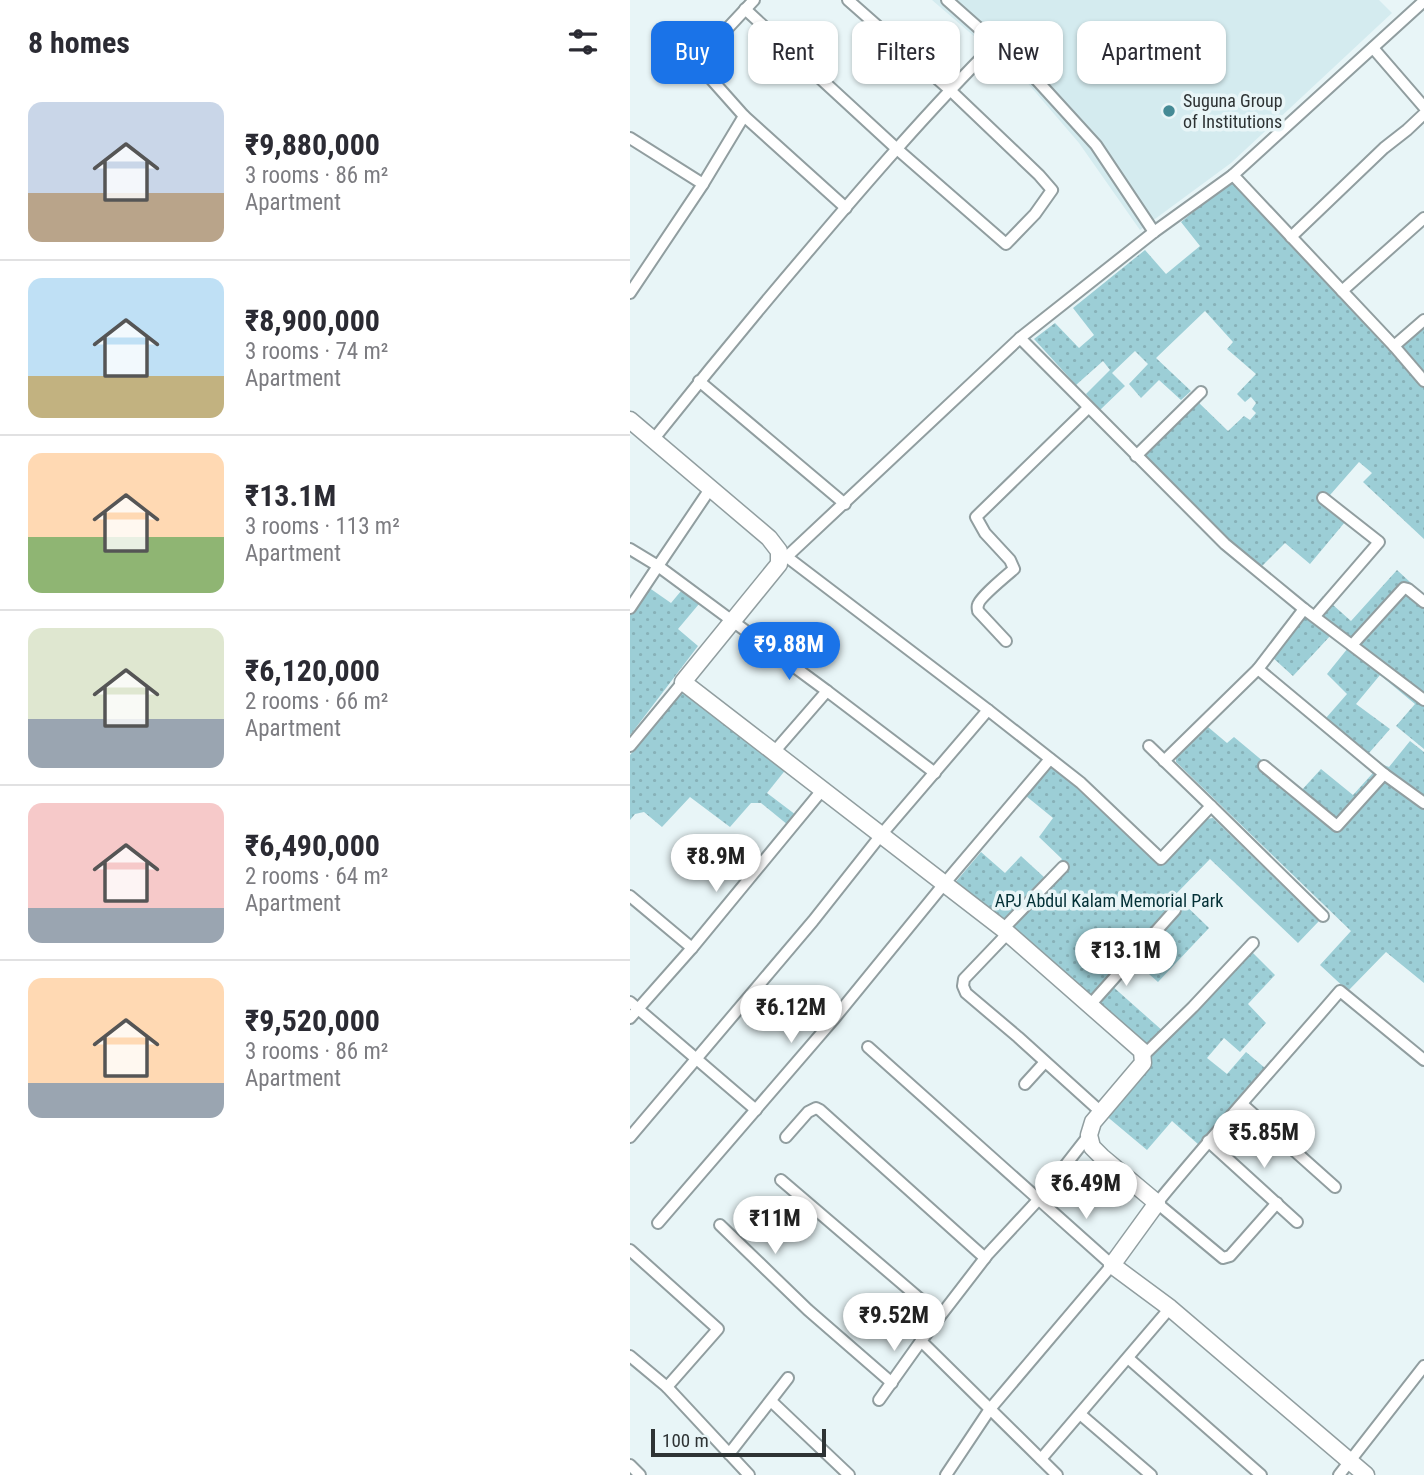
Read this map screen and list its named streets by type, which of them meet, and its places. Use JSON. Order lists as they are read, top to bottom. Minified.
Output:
{"parks":["APJ Abdul Kalam Memorial Park"],"places":["Suguna Group of Institutions"],"scale_bar":"100 m","page":{"heading":"8 homes","chip":["Buy","Rent","Filters","New","Apartment"],"list":[{"name":"₹9,880,000","note":"3 rooms · 86 m² · Apartment"},{"name":"₹8,900,000","note":"3 rooms · 74 m² · Apartment"},{"name":"₹13.1M","note":"3 rooms · 113 m² · Apartment"},{"name":"₹6,120,000","note":"2 rooms · 66 m² · Apartment"},{"name":"₹6,490,000","note":"2 rooms · 64 m² · Apartment"},{"name":"₹9,520,000","note":"3 rooms · 86 m² · Apartment"}],"price":["₹9.88M","₹8.9M","₹13.1M","₹6.12M","₹5.85M","₹6.49M","₹11M","₹9.52M"],"scale":"100 m"}}
